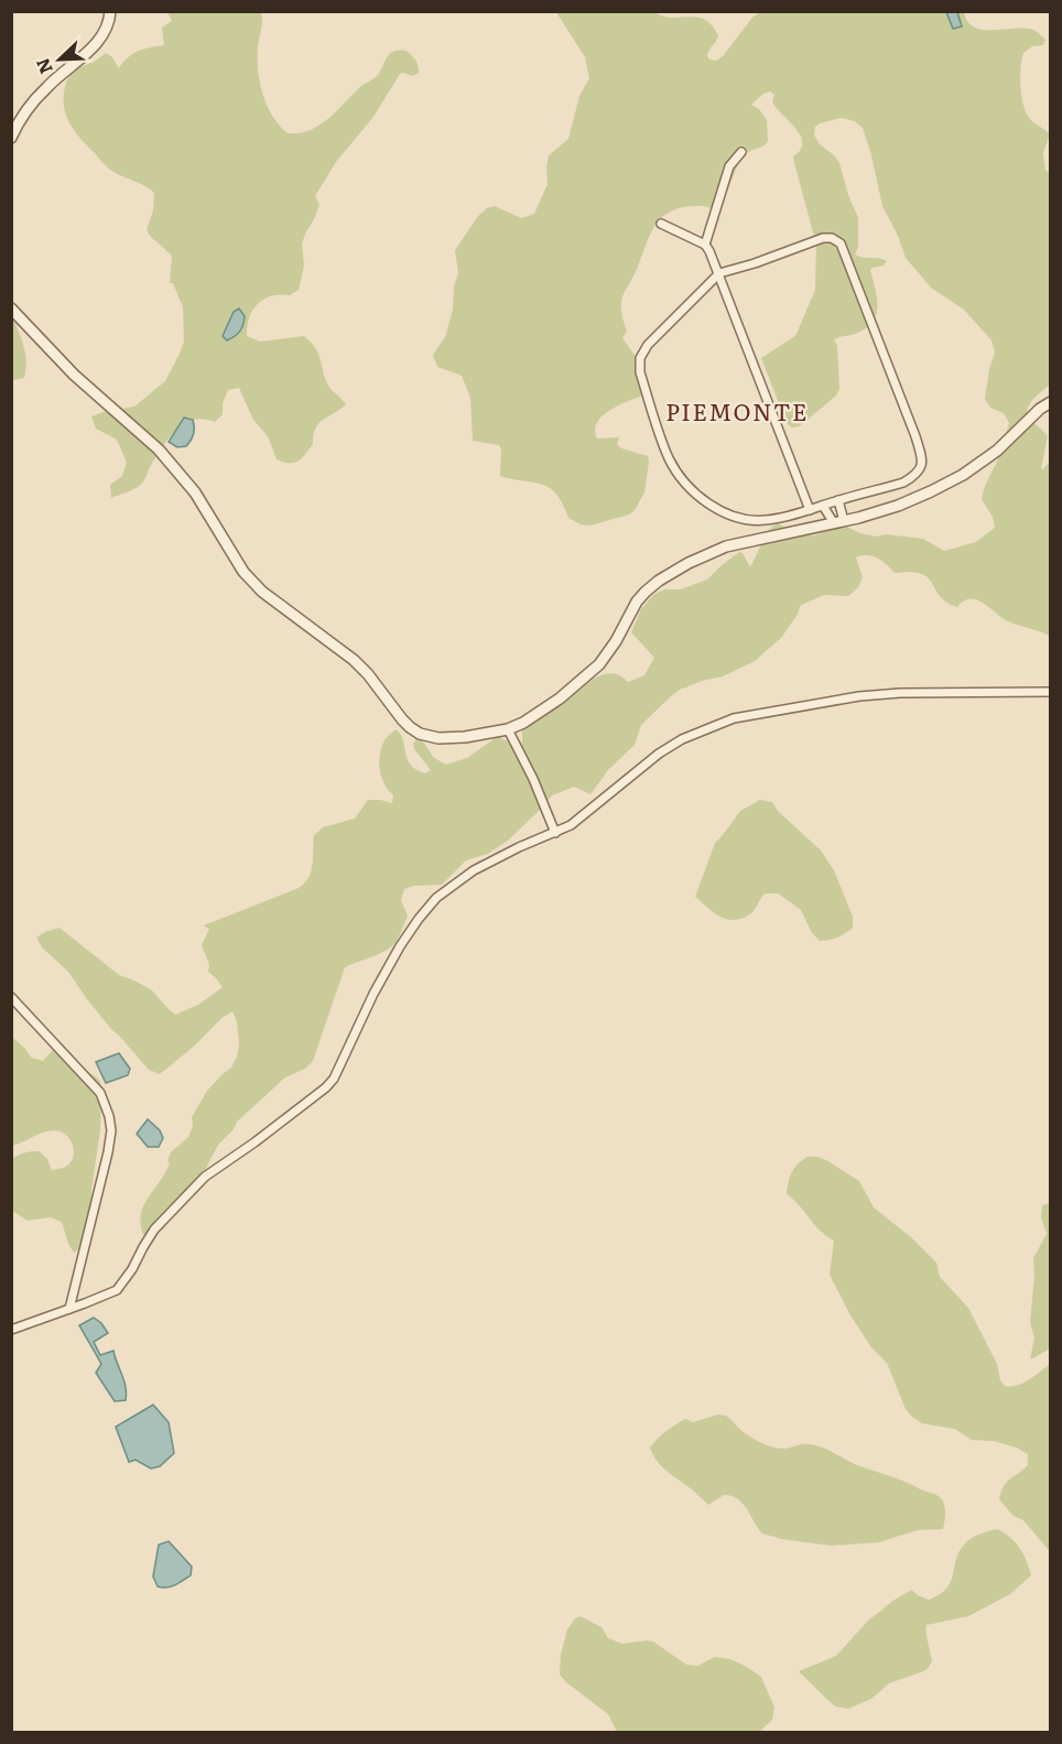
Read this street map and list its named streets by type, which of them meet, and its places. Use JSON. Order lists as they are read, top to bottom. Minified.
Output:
{"districts":["PIEMONTE"],"north":"bottom left"}
